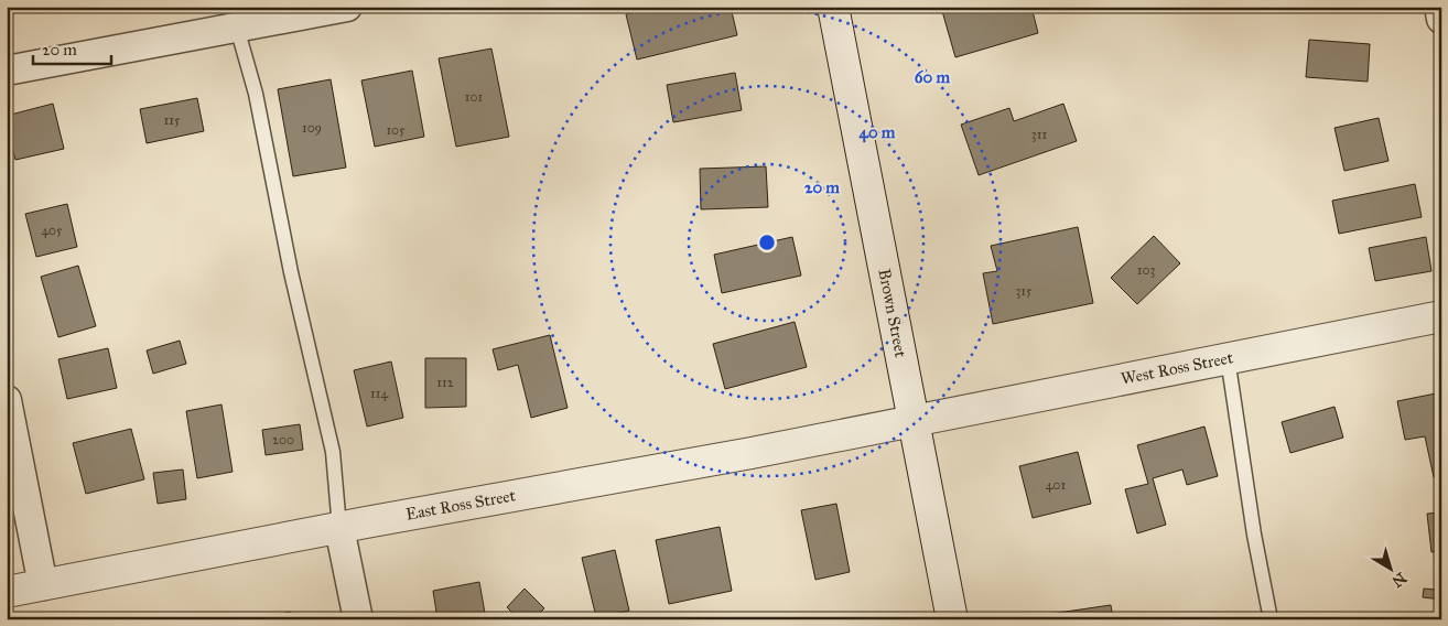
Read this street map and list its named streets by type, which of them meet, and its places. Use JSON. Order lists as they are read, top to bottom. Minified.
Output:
{"streets":{"street":["Brown Street","West Ross Street","East Ross Street"]},"crossings":[["Brown Street","West Ross Street"],["Brown Street","East Ross Street"],["West Ross Street","East Ross Street"]],"house_numbers":["101","115","109","105","311","405","103","315","112","114","200","401"],"scale_bar":"20 m","north":"bottom right","rings":["60 m","40 m","20 m"]}
